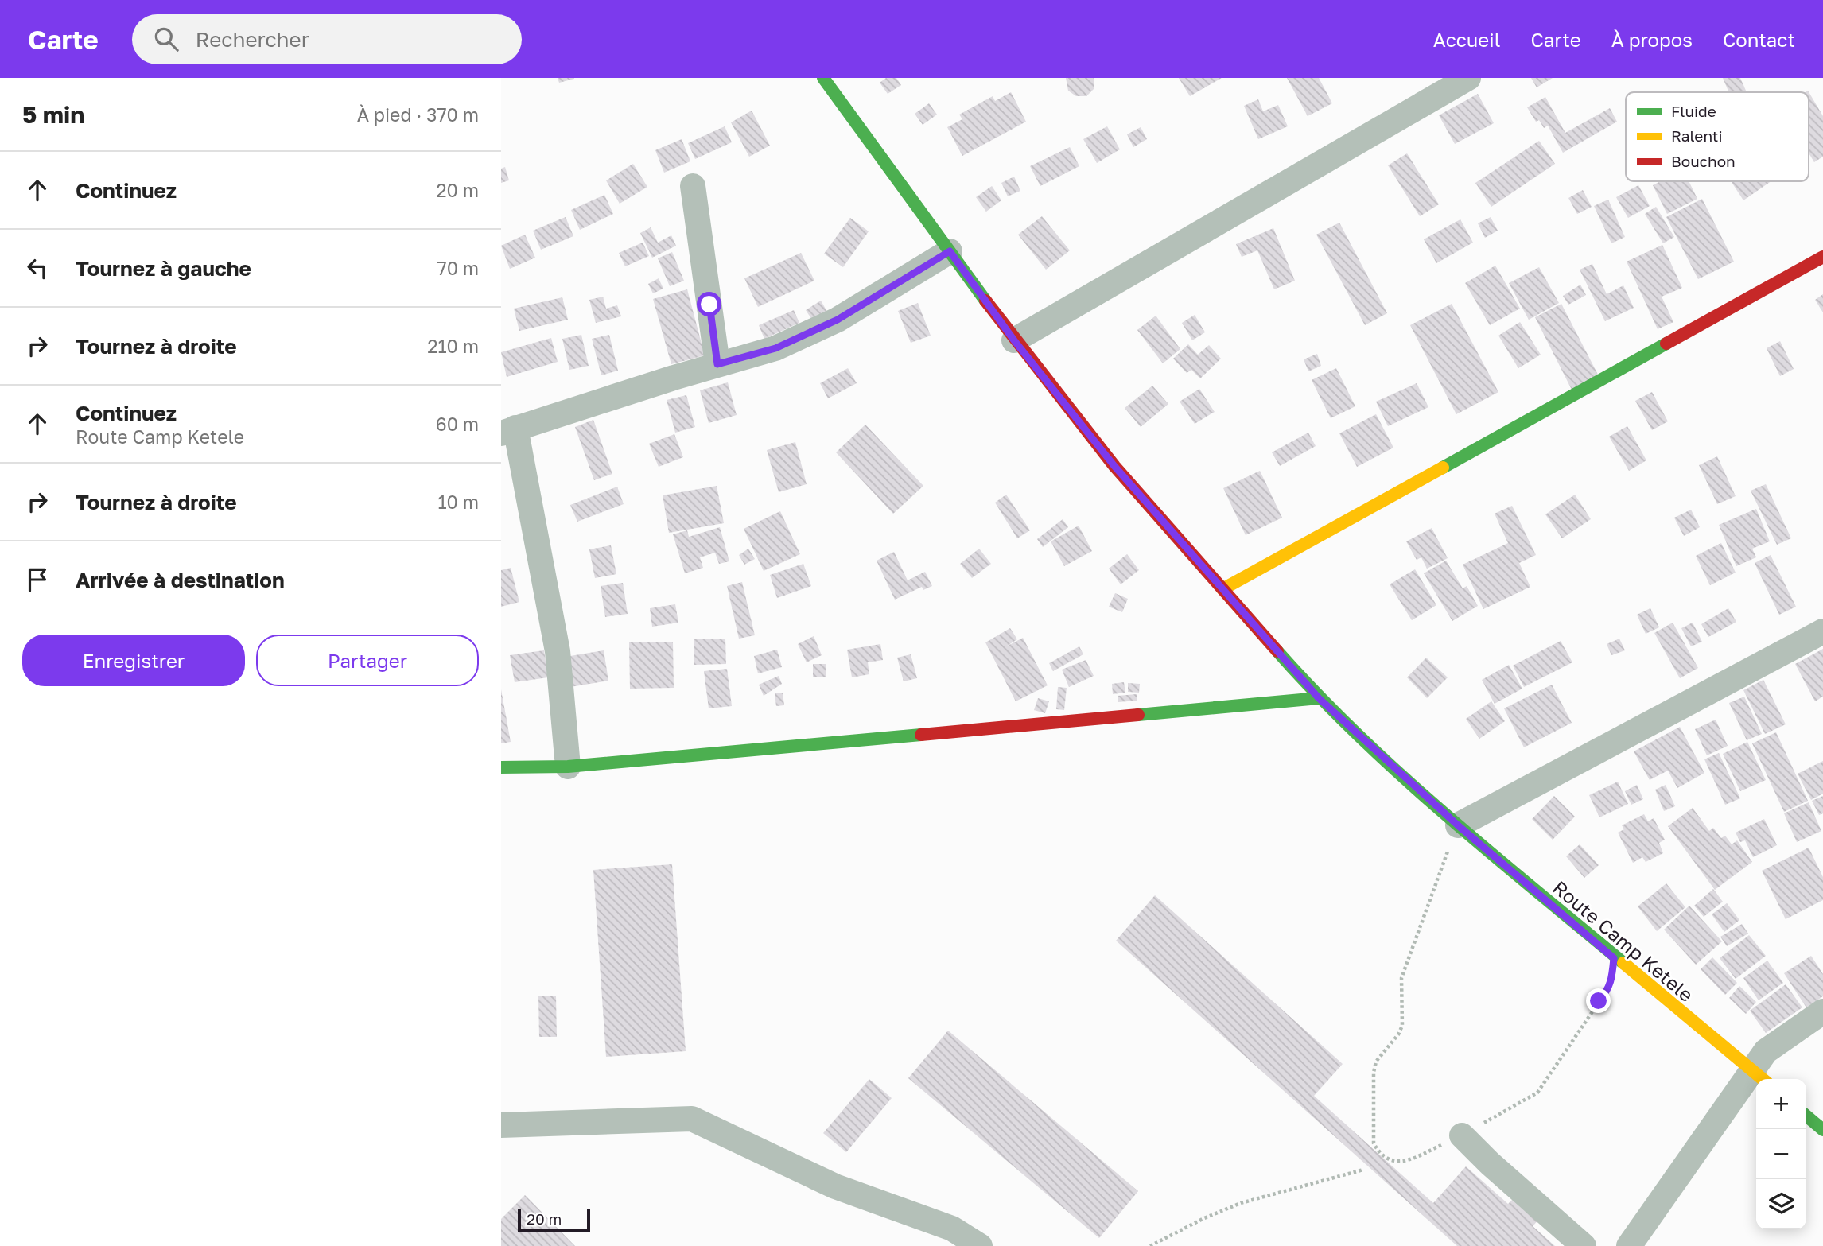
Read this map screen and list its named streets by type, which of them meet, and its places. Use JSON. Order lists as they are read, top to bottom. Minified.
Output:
{"streets":{"street":["Route Camp Ketele"]},"legend":["Fluide","Ralenti","Bouchon"],"scale_bar":"20 m","page":{"header":"Carte","search":"Rechercher","nav":["Accueil","Carte","À propos","Contact"],"heading":["5 min","À pied · 370 m"],"list":[["Continuez","20 m"],["Tournez à gauche","70 m"],["Tournez à droite","210 m"],["Continuez","Route Camp Ketele","60 m"],["Tournez à droite","10 m"],"Arrivée à destination"],"buttons":["Enregistrer","Partager"],"map_buttons":["+","−"],"scale":"20 m"}}
